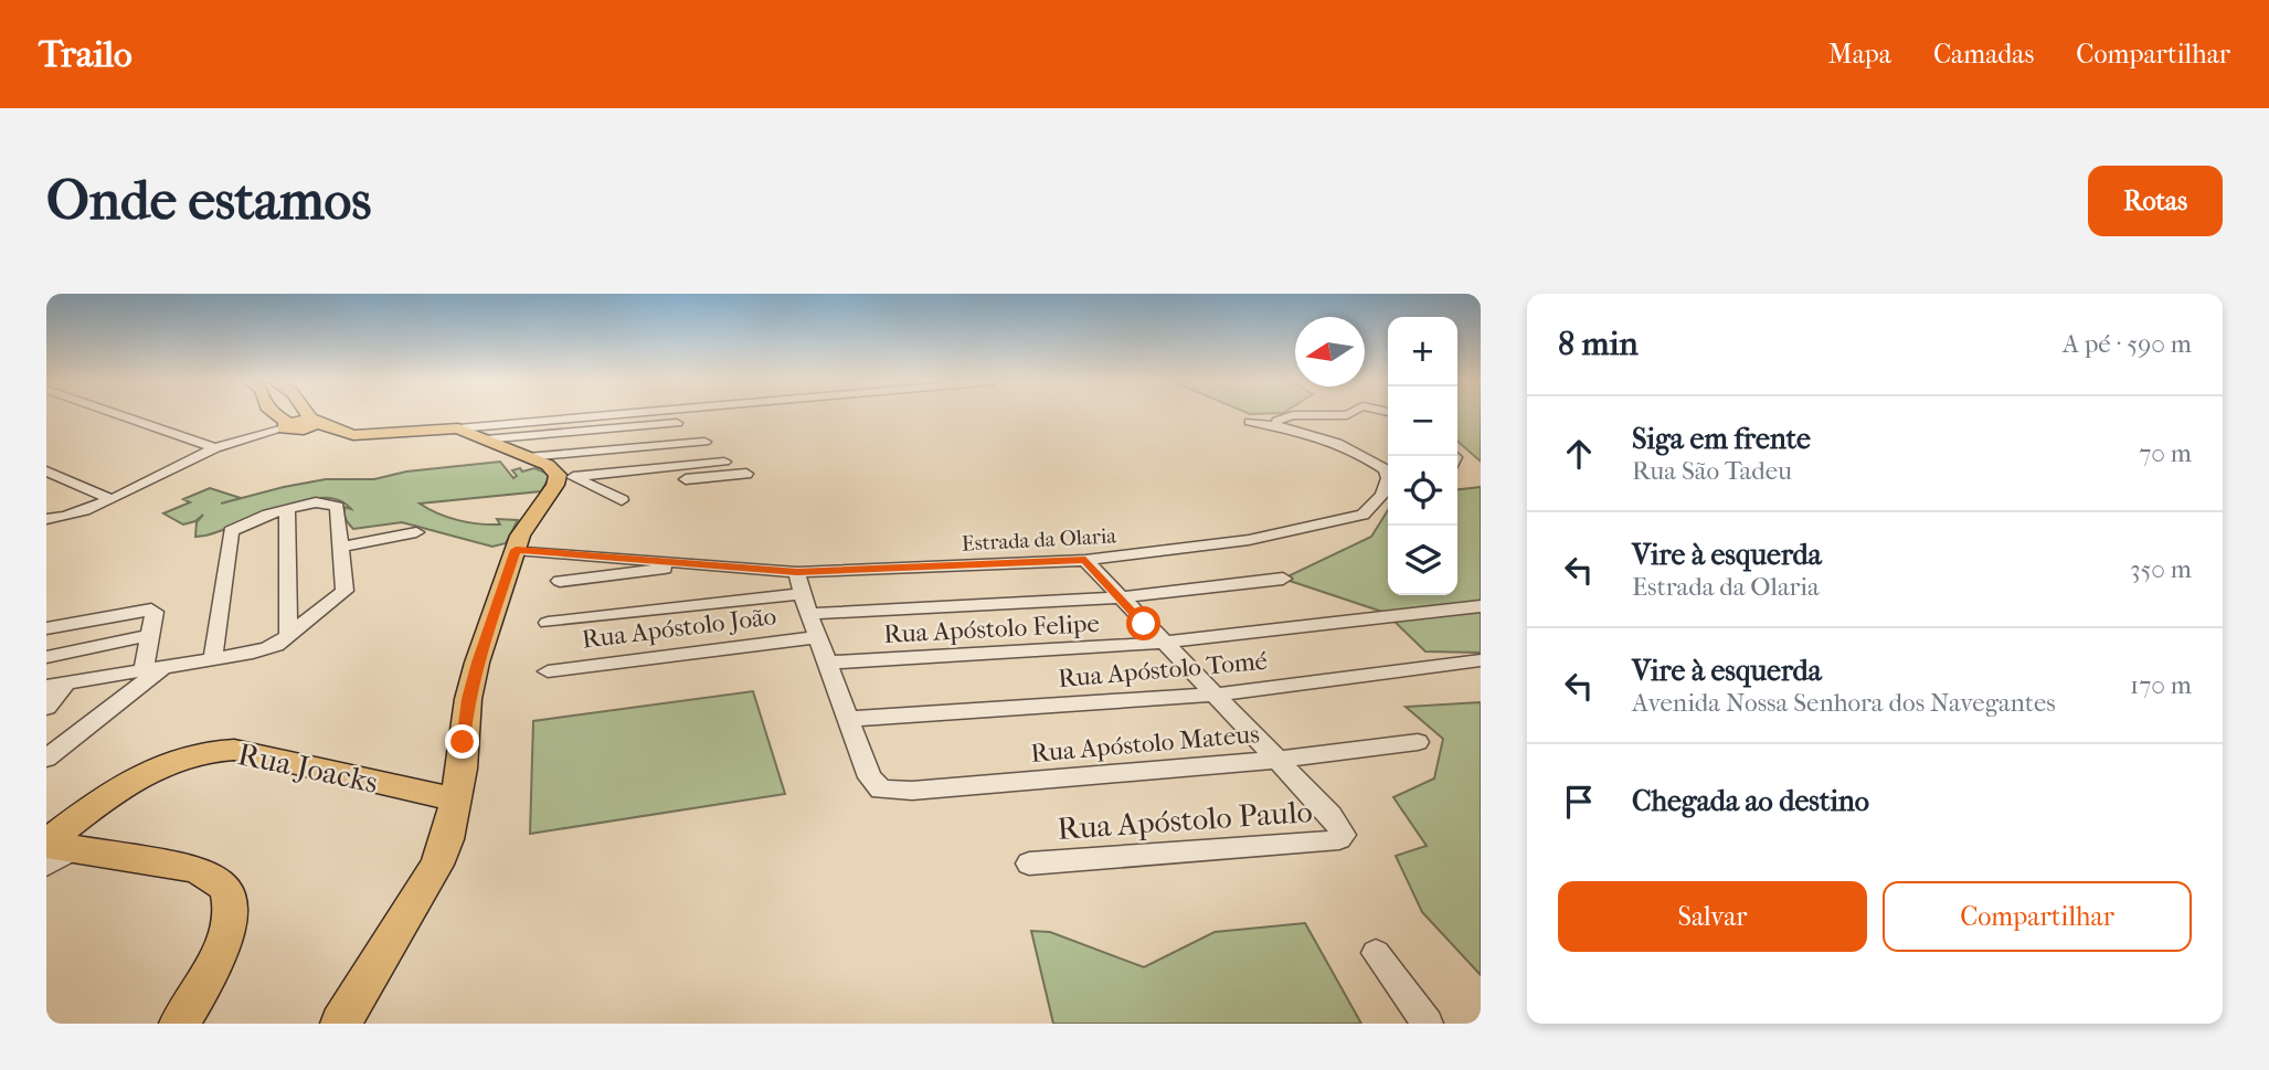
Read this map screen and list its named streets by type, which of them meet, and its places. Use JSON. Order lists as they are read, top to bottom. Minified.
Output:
{"streets":{"main road":["Rua Joacks"],"street":["Estrada da Olaria","Rua Apóstolo João","Rua Apóstolo Felipe","Rua Apóstolo Tomé","Rua Apóstolo Mateus","Rua Apóstolo Paulo"]},"crossings":[["Rua Apóstolo Tomé","Rua Apóstolo Mateus"],["Rua Apóstolo Mateus","Rua Apóstolo Paulo"]],"north":"left","page":{"header":"Trailo","nav":["Mapa","Camadas","Compartilhar"],"buttons":["Rotas",["Salvar","Compartilhar"]],"title":"Onde estamos","heading":["8 min","A pé · 590 m"],"map_buttons":["+","−"],"list":[["Siga em frente","Rua São Tadeu","70 m"],["Vire à esquerda","Estrada da Olaria","350 m"],["Vire à esquerda","Avenida Nossa Senhora dos Navegantes","170 m"],"Chegada ao destino"]}}
